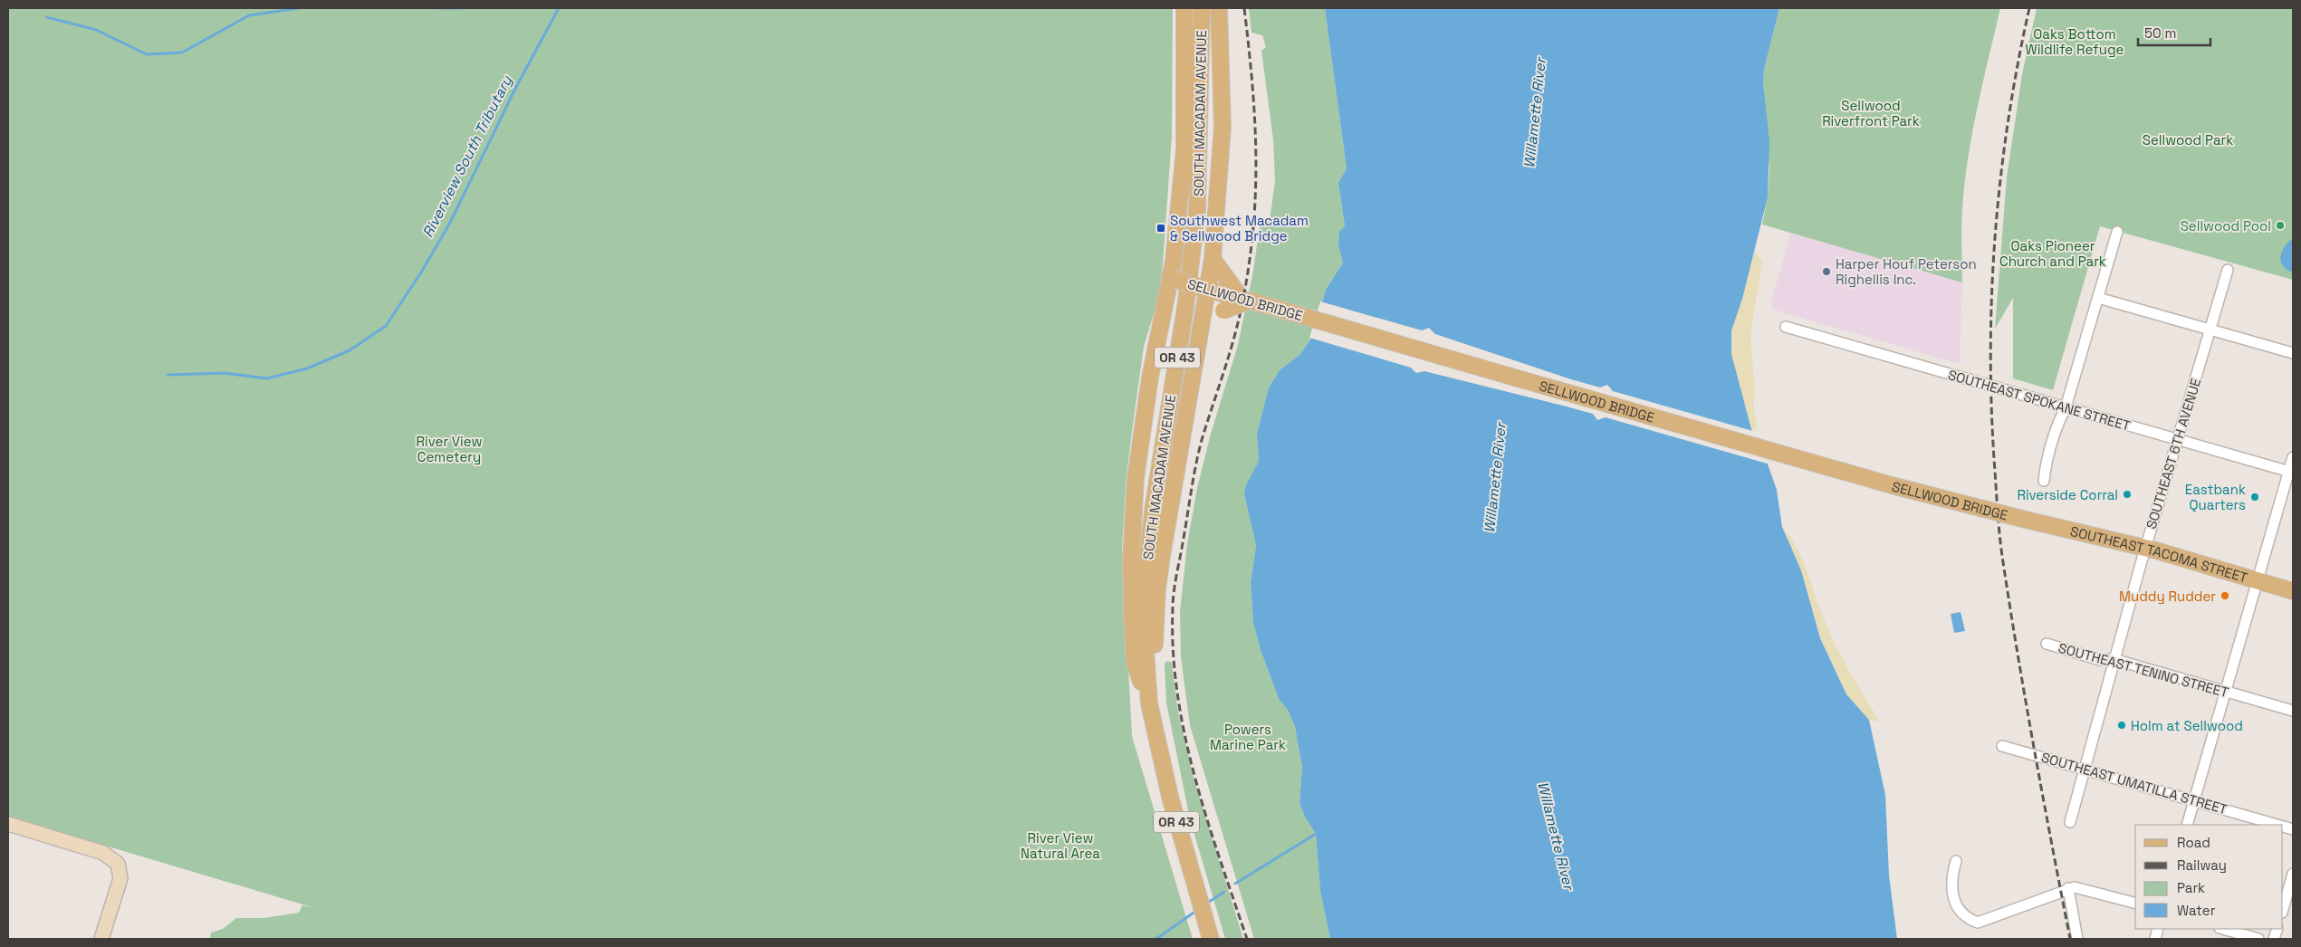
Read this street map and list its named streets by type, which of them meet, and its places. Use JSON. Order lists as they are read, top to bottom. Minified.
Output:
{"streets":{"main road":["SOUTH MACADAM AVENUE","SELLWOOD BRIDGE","OR 43","SOUTHEAST TACOMA STREET"],"street":["SOUTHEAST SPOKANE STREET","SOUTHEAST 6TH AVENUE","SOUTHEAST TENINO STREET","SOUTHEAST UMATILLA STREET"]},"crossings":[["SELLWOOD BRIDGE","SOUTHEAST TACOMA STREET"],["SOUTHEAST SPOKANE STREET","SOUTHEAST 6TH AVENUE"],["SOUTHEAST 6TH AVENUE","SOUTHEAST TACOMA STREET"],["SOUTHEAST 6TH AVENUE","SOUTHEAST TENINO STREET"],["SOUTHEAST 6TH AVENUE","SOUTHEAST UMATILLA STREET"]],"water":["Willamette River","Riverview South Tributary"],"parks":["Oaks Bottom Wildlife Refuge","Sellwood Riverfront Park","Sellwood Park","Oaks Pioneer Church and Park","River View Cemetery","Powers Marine Park","River View Natural Area"],"places":{"other":["Sellwood Pool","Harper Houf Peterson Righellis Inc.","Riverside Corral","Eastbank Quarters","Muddy Rudder","Holm at Sellwood"],"transit":["Southwest Macadam & Sellwood Bridge"]},"legend":["Road","Railway","Park","Water"],"scale_bar":"50 m"}
